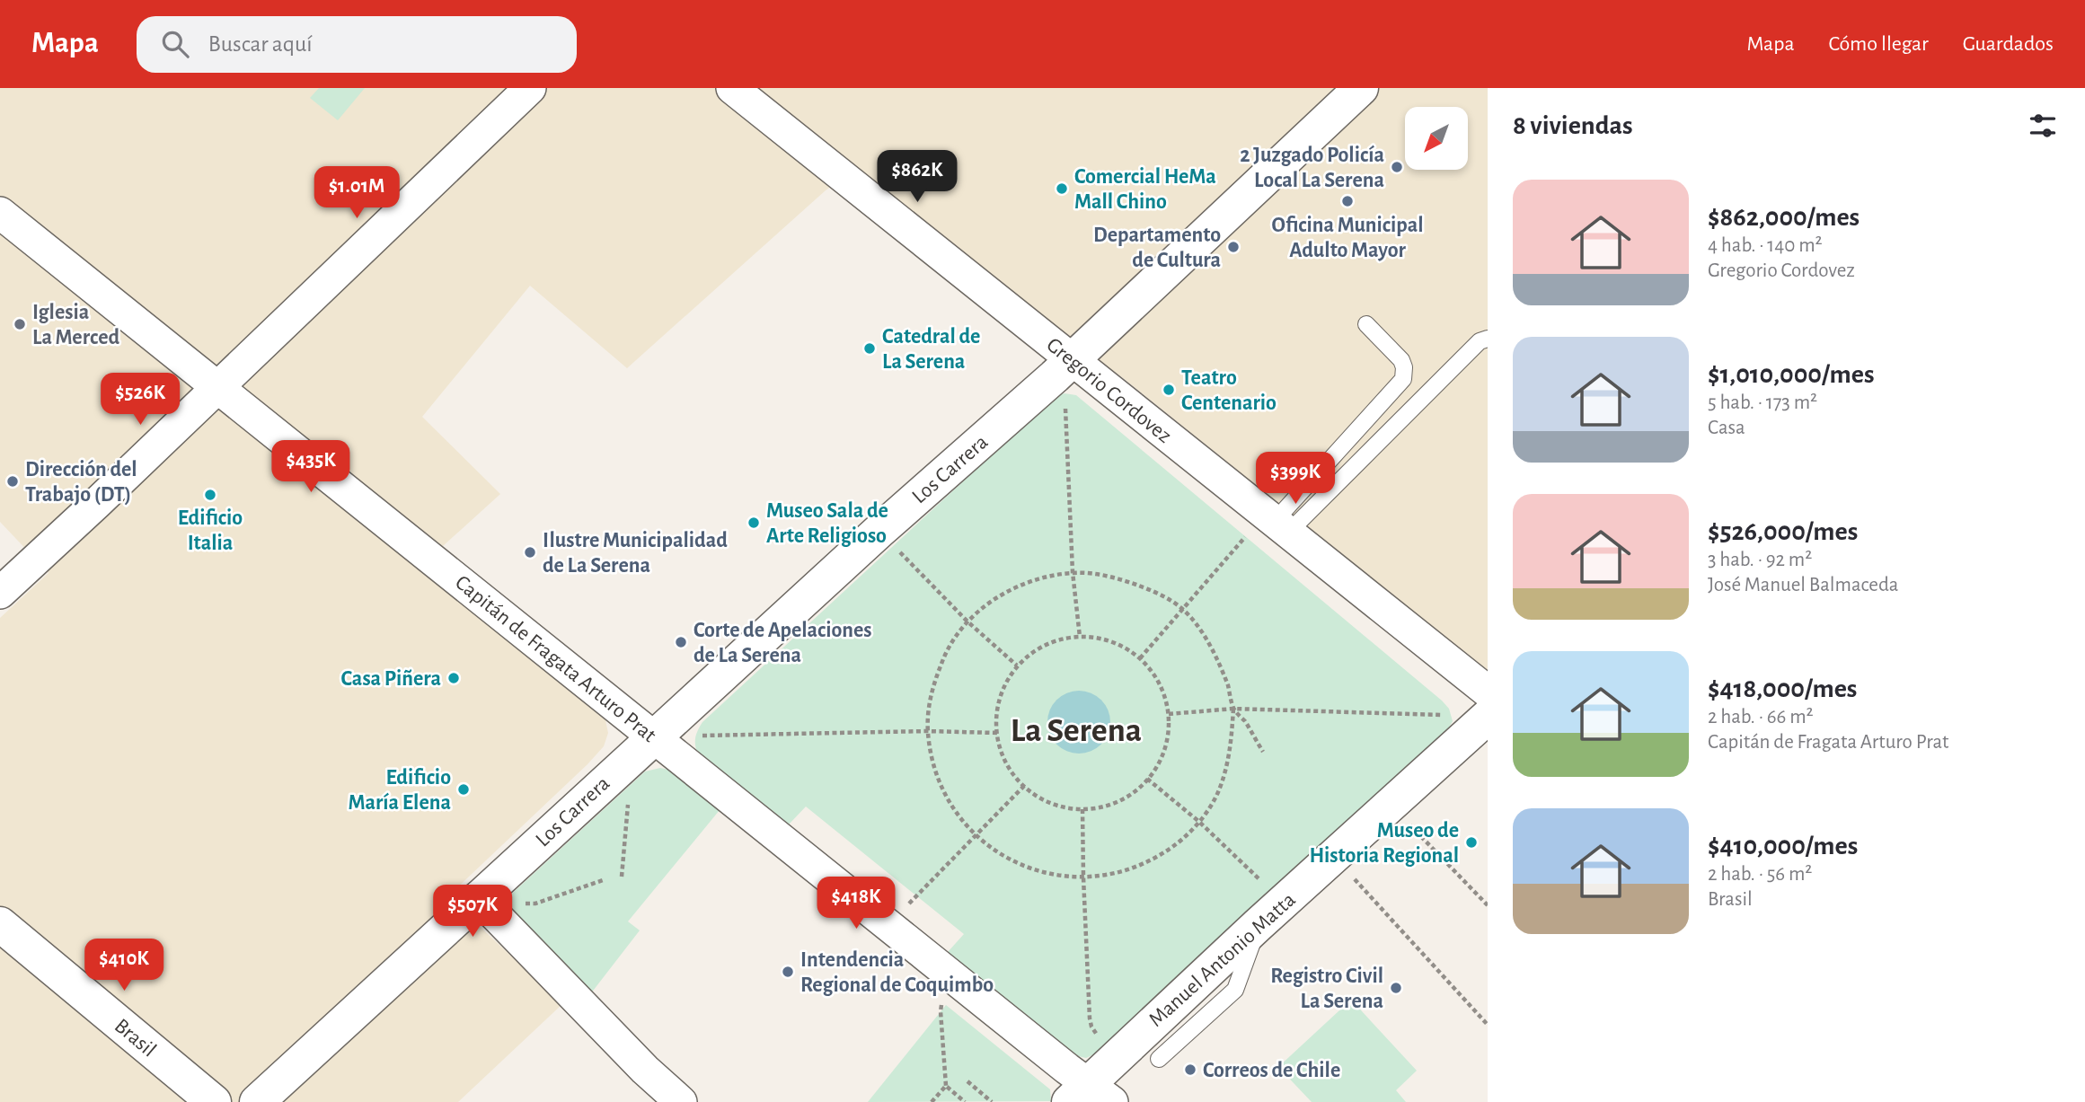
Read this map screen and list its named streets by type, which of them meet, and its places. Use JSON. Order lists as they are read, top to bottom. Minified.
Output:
{"streets":{"street":["Gregorio Cordovez","Los Carrera","Capitán de Fragata Arturo Prat","Manuel Antonio Matta","Brasil"]},"crossings":[["Gregorio Cordovez","Los Carrera"],["Los Carrera","Capitán de Fragata Arturo Prat"],["Capitán de Fragata Arturo Prat","Manuel Antonio Matta"]],"districts":["La Serena"],"places":["2 Juzgado Policía Local La Serena","Comercial HeMa Mall Chino","Oficina Municipal Adulto Mayor","Departamento de Cultura","Iglesia La Merced","Catedral de La Serena","Teatro Centenario","Dirección del Trabajo (DT)","Edificio Italia","Museo Sala de Arte Religioso","Ilustre Municipalidad de La Serena","Corte de Apelaciones de La Serena","Casa Piñera","Edificio María Elena","Museo de Historia Regional","Intendencia Regional de Coquimbo","Registro Civil La Serena","Correos de Chile"],"north":"bottom left","page":{"header":"Mapa","search":"Buscar aquí","nav":["Mapa","Cómo llegar","Guardados"],"heading":"8 viviendas","price":["$862K","$1.01M","$526K","$435K","$399K","$418K","$507K","$410K"],"list":[{"name":"$862,000/mes","note":"4 hab. · 140 m² · Gregorio Cordovez"},{"name":"$1,010,000/mes","note":"5 hab. · 173 m² · Casa"},{"name":"$526,000/mes","note":"3 hab. · 92 m² · José Manuel Balmaceda"},{"name":"$418,000/mes","note":"2 hab. · 66 m² · Capitán de Fragata Arturo Prat"},{"name":"$410,000/mes","note":"2 hab. · 56 m² · Brasil"}]}}
